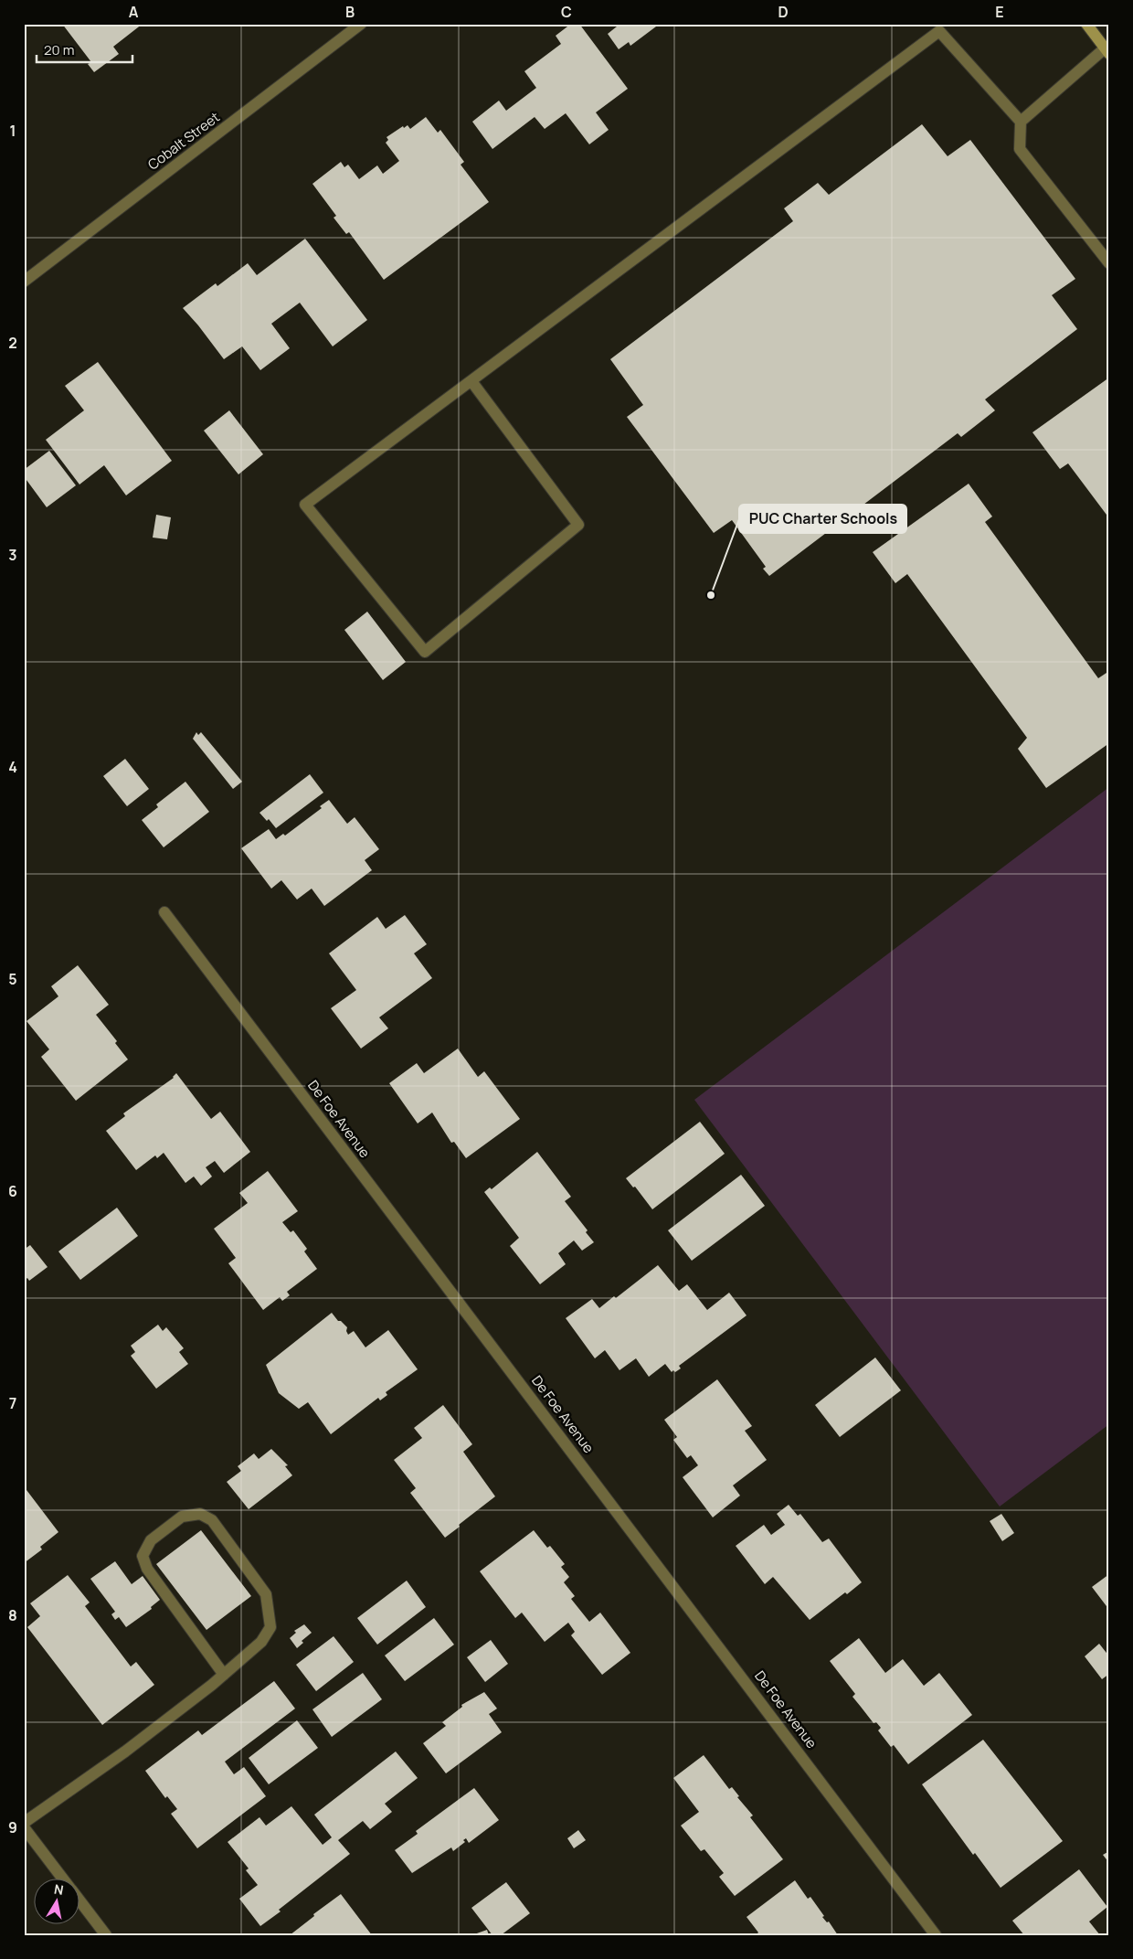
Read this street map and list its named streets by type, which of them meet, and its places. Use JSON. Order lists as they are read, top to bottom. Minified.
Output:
{"streets":{"street":["Cobalt Street","De Foe Avenue"]},"places":["PUC Charter Schools"],"scale_bar":"20 m","north":"top","grid":{"columns":["A","B","C","D","E"],"rows":["1","2","3","4","5","6","7","8","9"]}}
